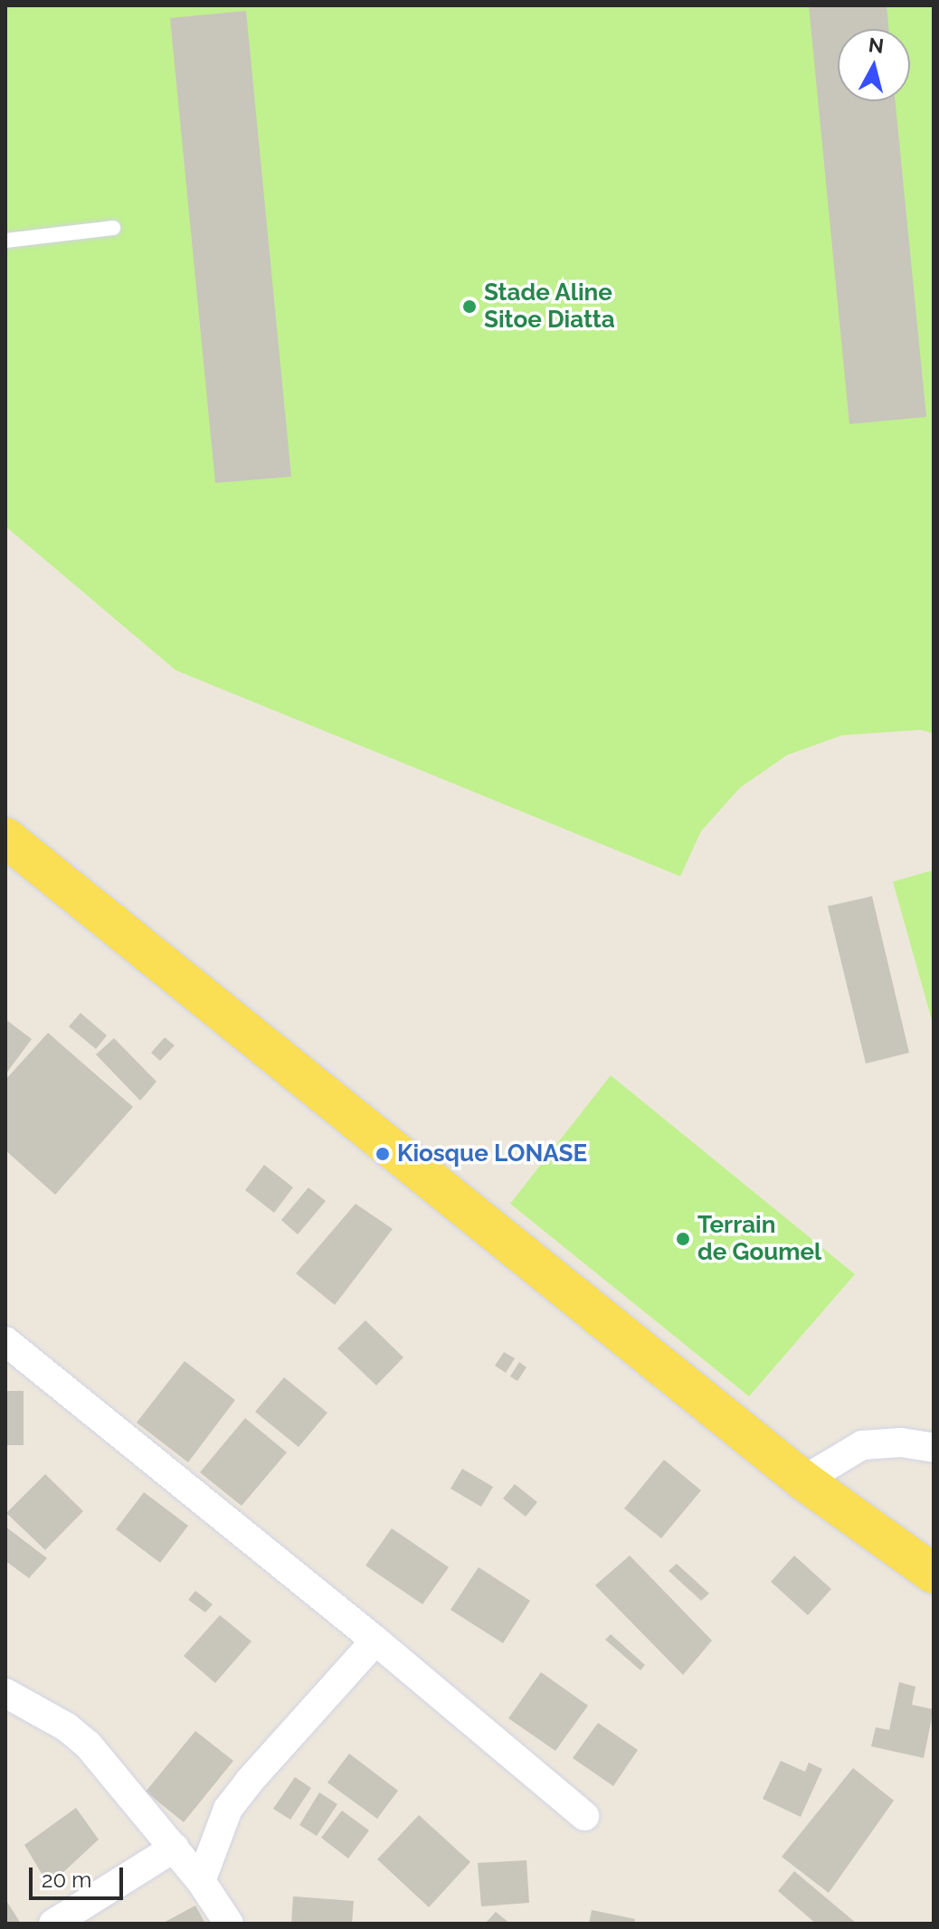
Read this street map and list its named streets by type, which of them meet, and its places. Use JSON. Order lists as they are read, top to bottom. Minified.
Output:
{"places":["Stade Aline Sitoe Diatta","Kiosque LONASE","Terrain de Goumel"],"scale_bar":"20 m","north":"top"}
